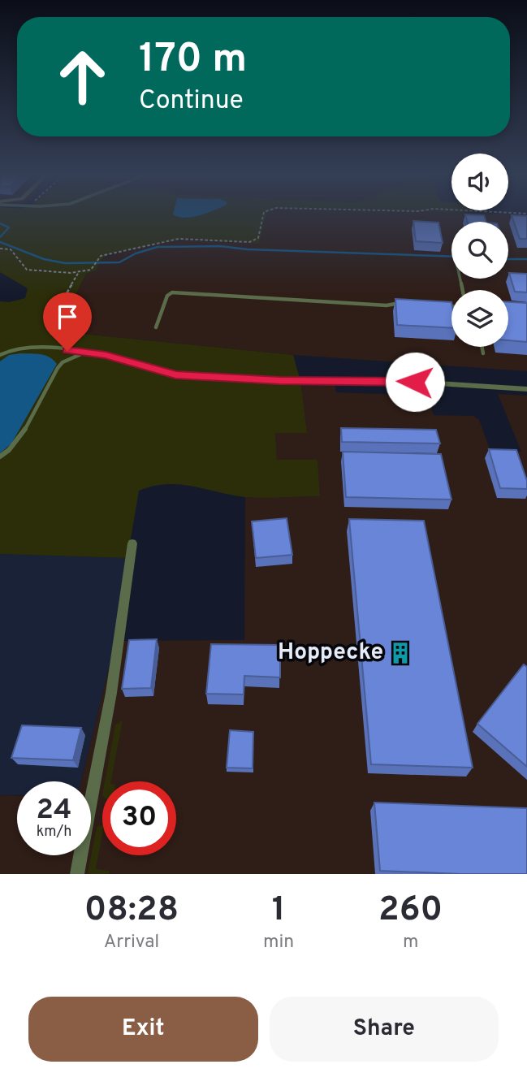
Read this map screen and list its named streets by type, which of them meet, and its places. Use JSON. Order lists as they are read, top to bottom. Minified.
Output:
{"places":{"building":["Hoppecke"]},"page":{"turn":["170 m","Continue"],"speed":"24 km/h","limit":"30","eta":["08:28","Arrival","1","min","260","m"],"buttons":["Exit","Share"]}}
